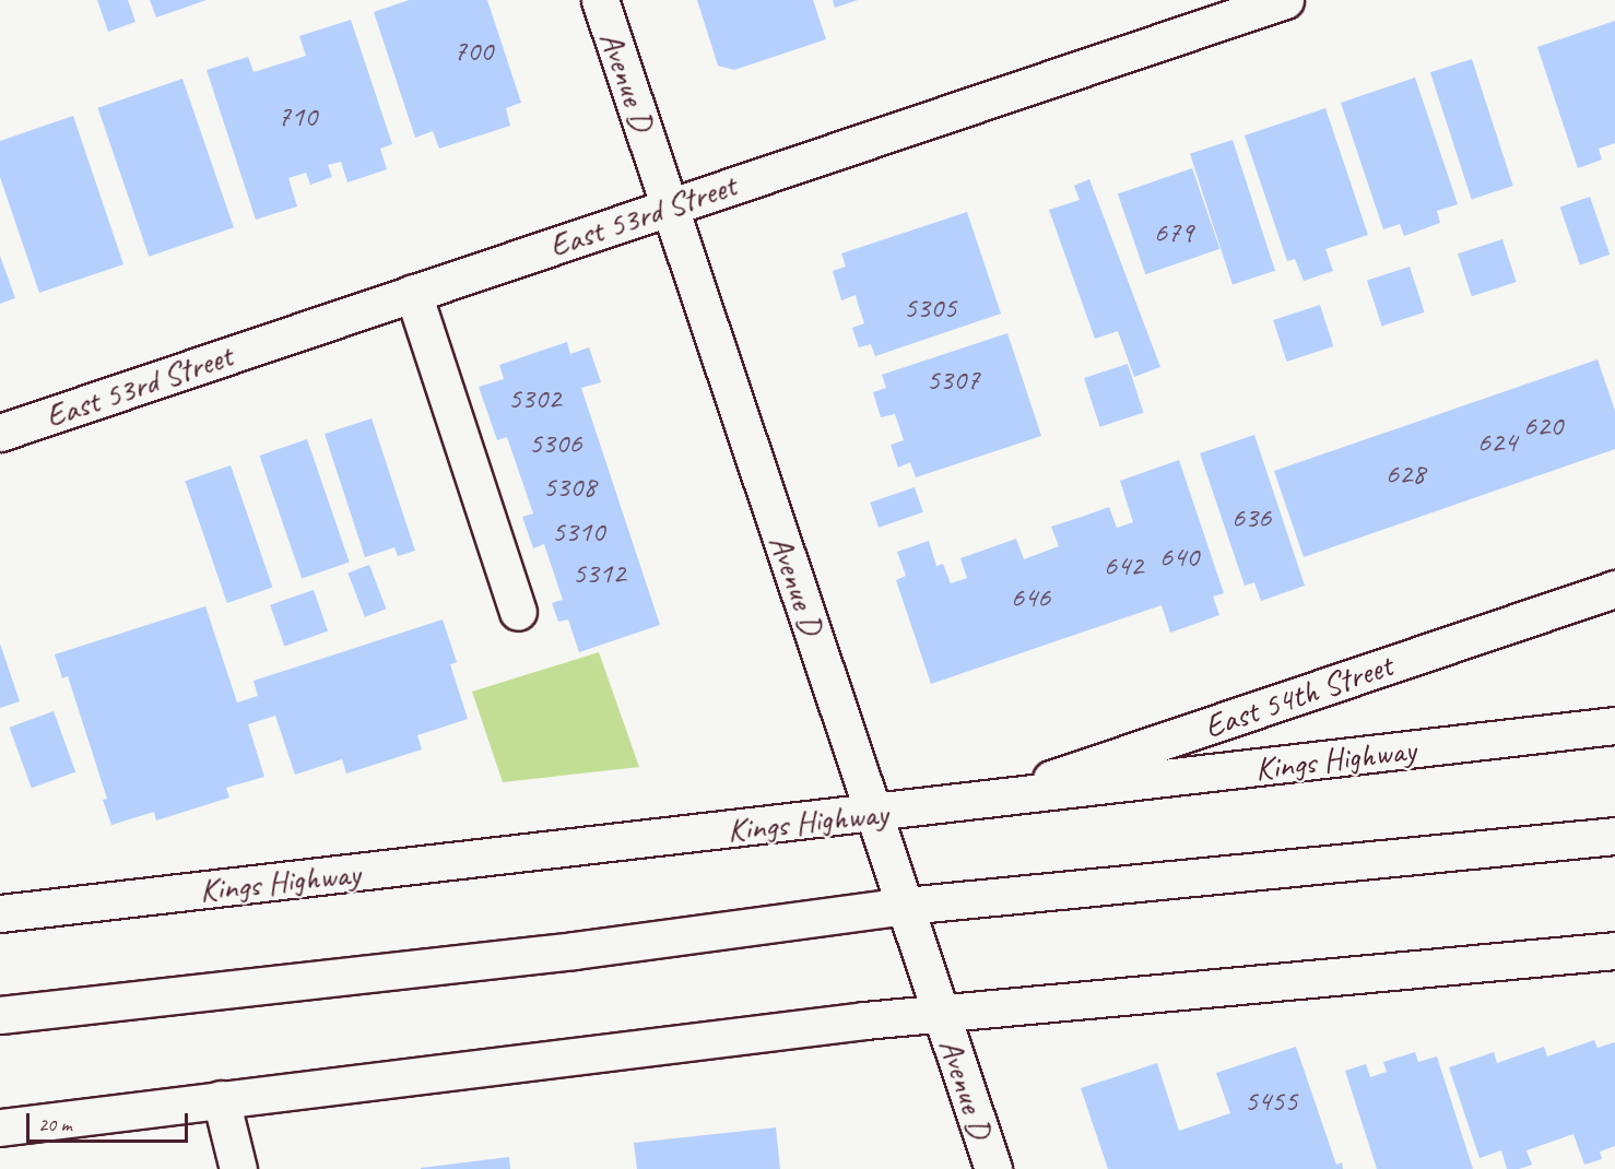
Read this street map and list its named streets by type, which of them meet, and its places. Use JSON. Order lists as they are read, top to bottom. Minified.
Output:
{"streets":{"street":["Avenue D","East 53rd Street","East 54th Street","Kings Highway"]},"crossings":[["Avenue D","East 53rd Street"],["Avenue D","Kings Highway"],["East 54th Street","Kings Highway"]],"house_numbers":["700","710","679","5305","5307","5302","620","624","5306","628","5308","636","5310","640","642","5312","646","5455"],"scale_bar":"20 m"}
